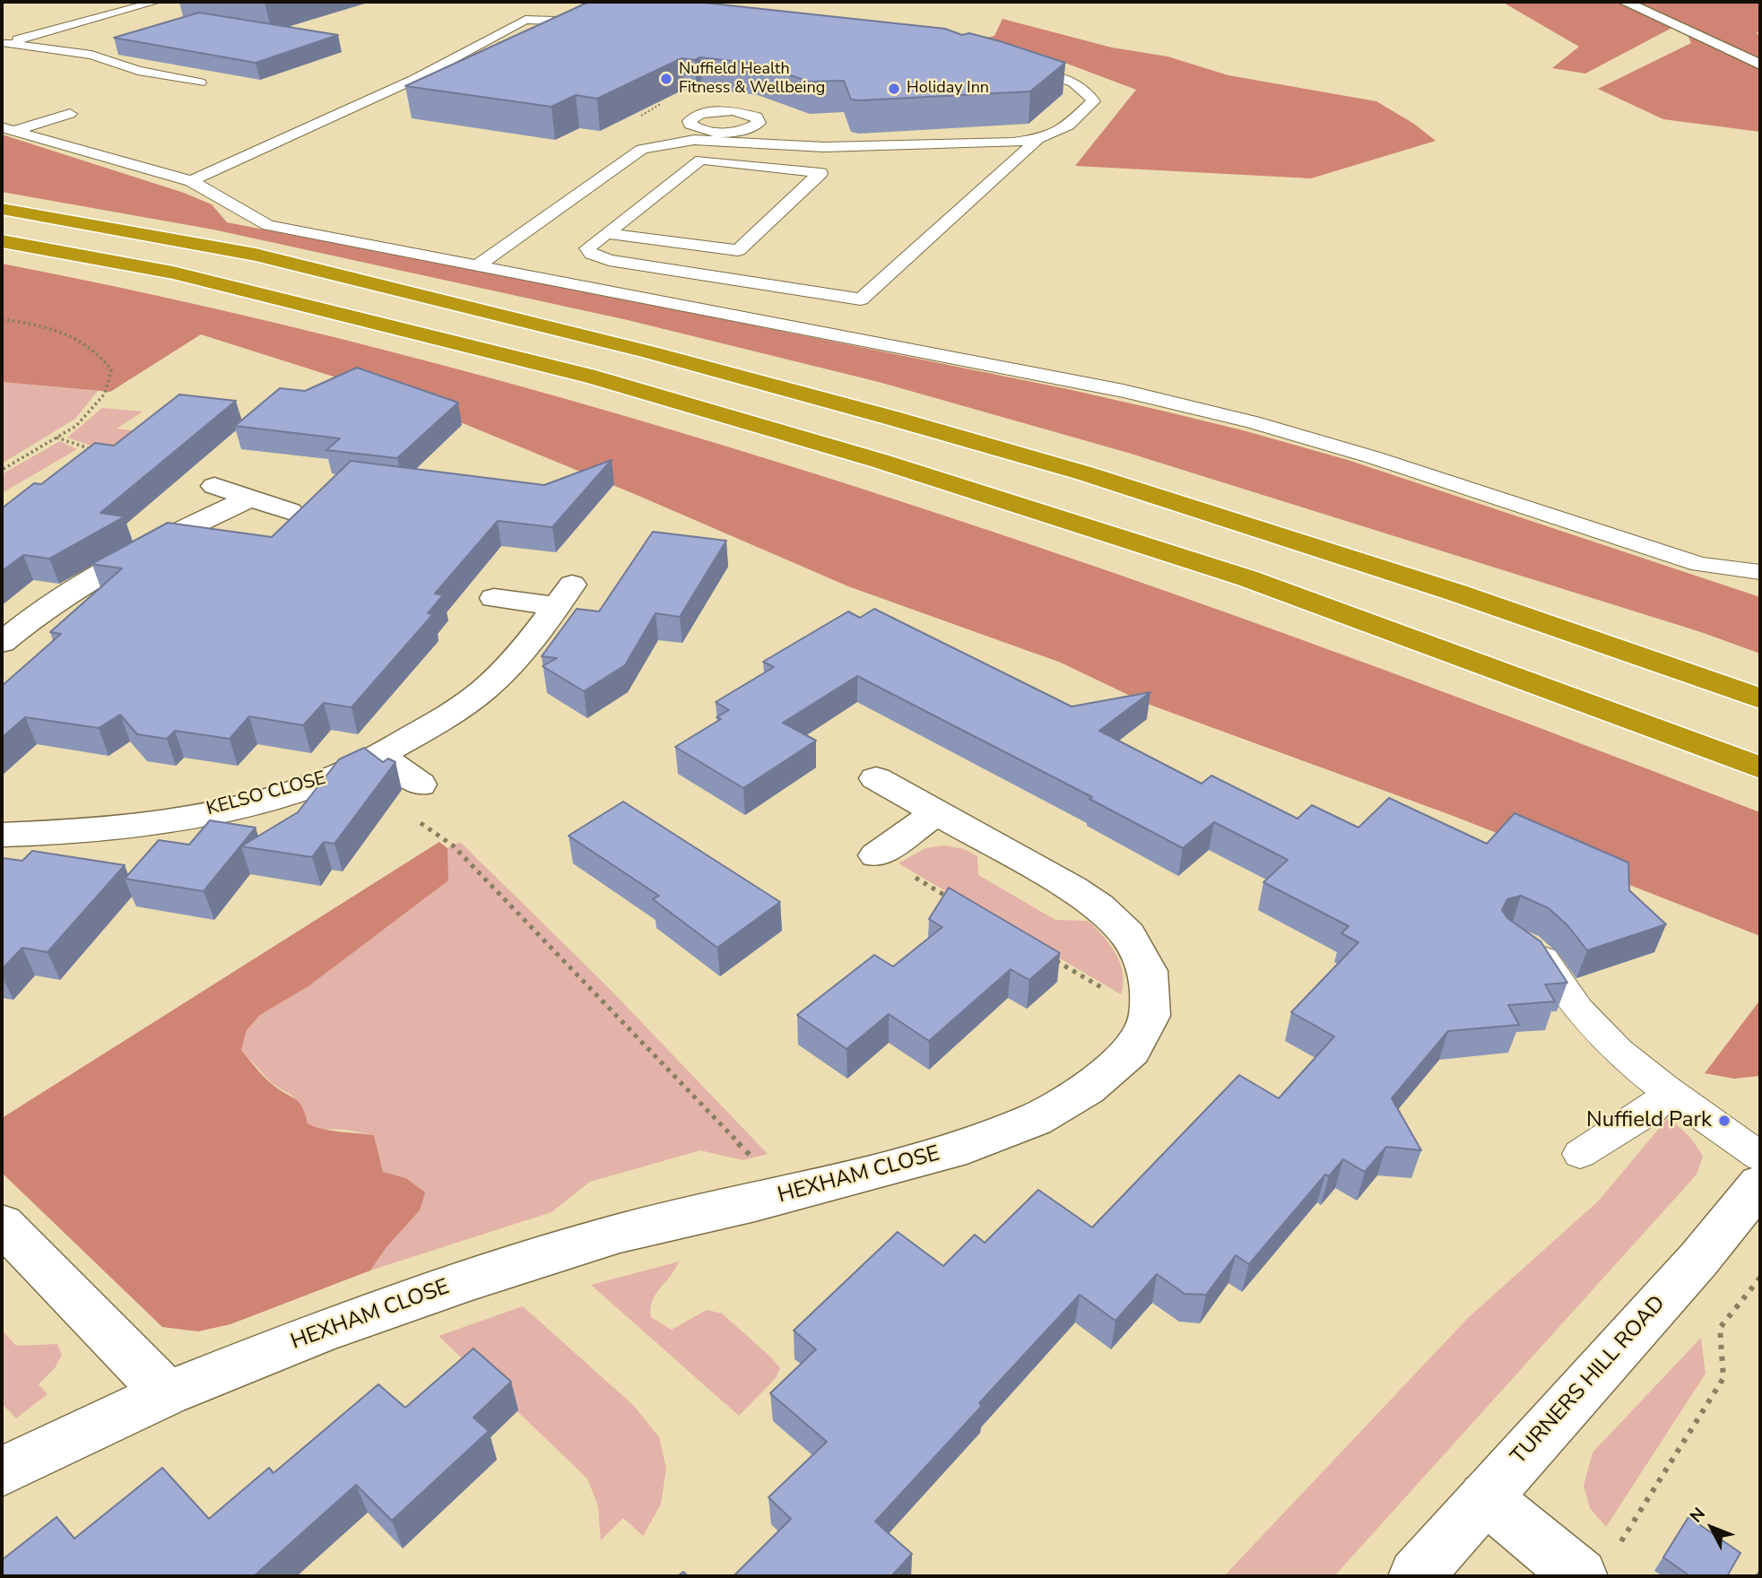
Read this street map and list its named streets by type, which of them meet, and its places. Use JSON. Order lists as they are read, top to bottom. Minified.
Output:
{"streets":{"street":["KELSO CLOSE","HEXHAM CLOSE","TURNERS HILL ROAD"]},"places":["Nuffield Health Fitness & Wellbeing","Holiday Inn","Nuffield Park"],"north":"top left"}
